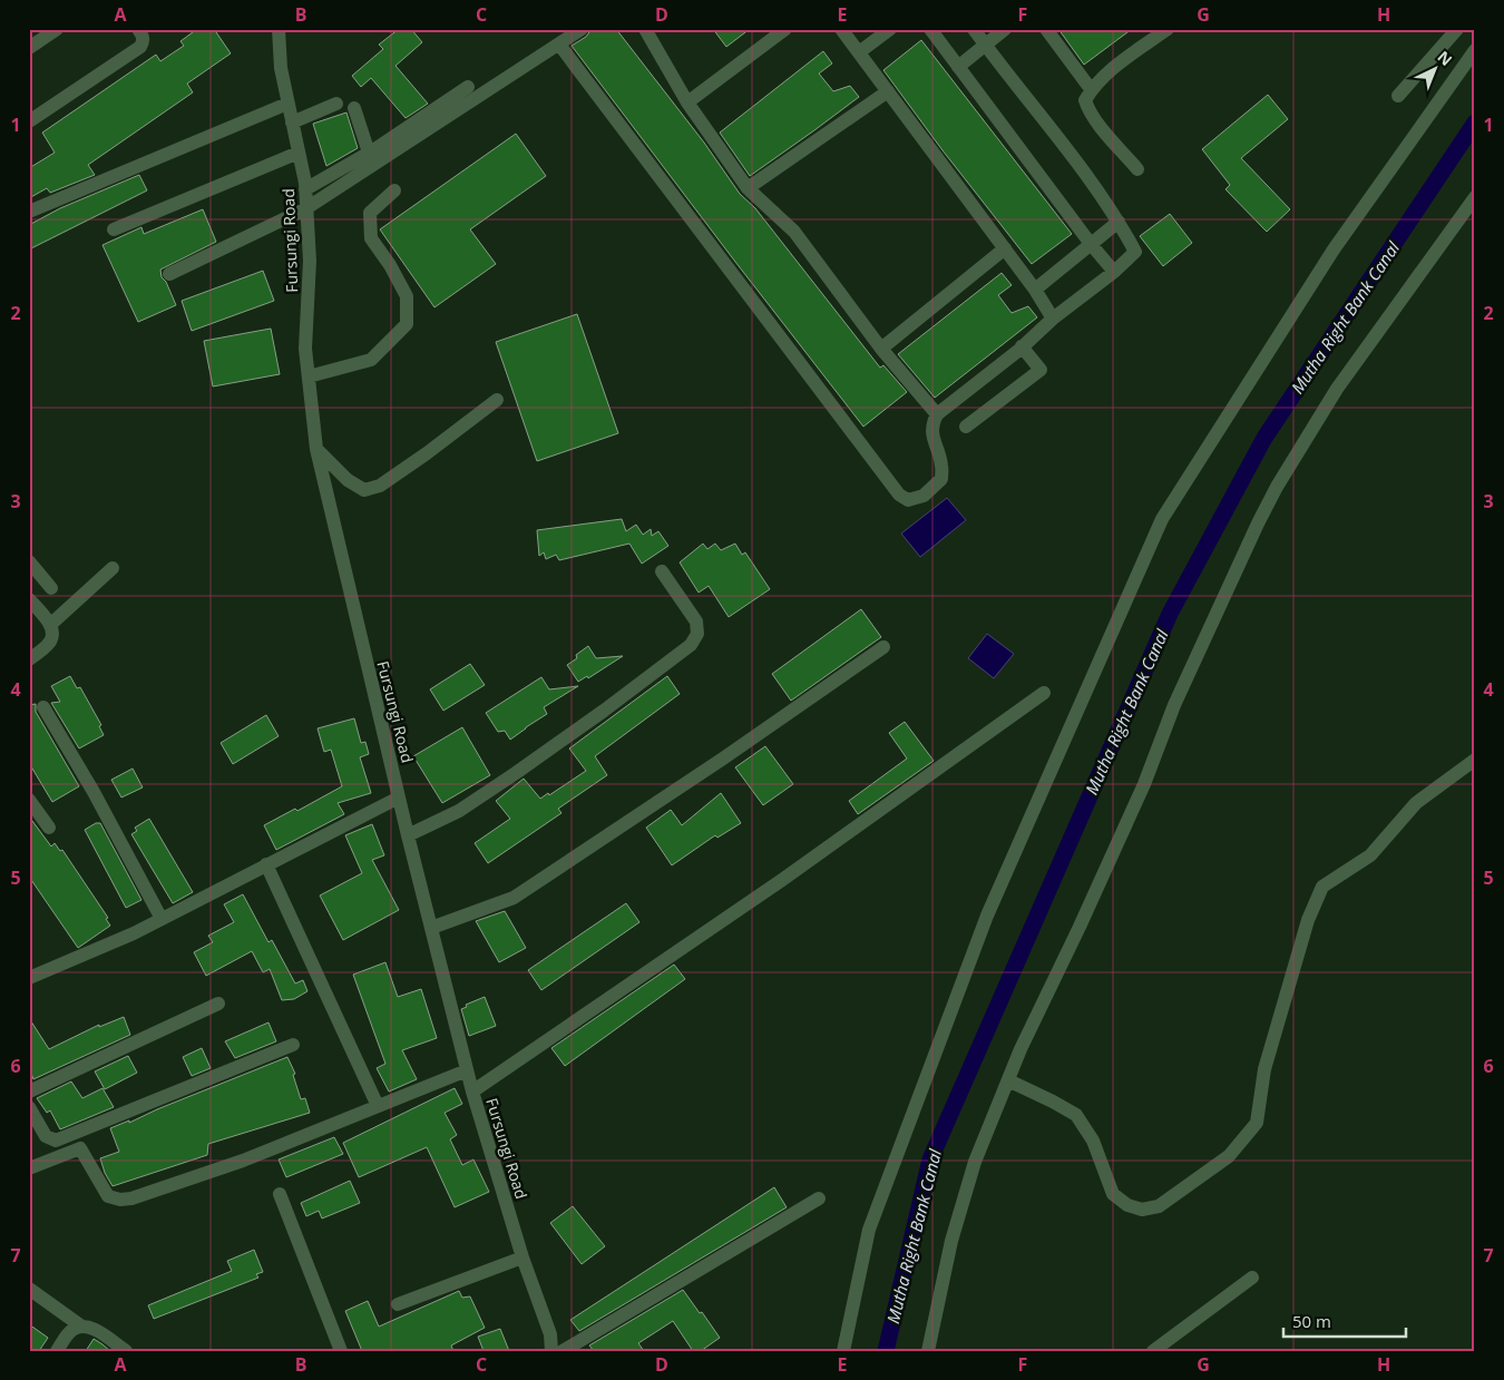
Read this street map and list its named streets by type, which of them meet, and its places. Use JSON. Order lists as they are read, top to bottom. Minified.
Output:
{"streets":{"street":["Fursungi Road"]},"water":["Mutha Right Bank Canal"],"scale_bar":"50 m","north":"top right","grid":{"columns":["A","B","C","D","E","F","G","H"],"rows":["1","2","3","4","5","6","7"]}}
